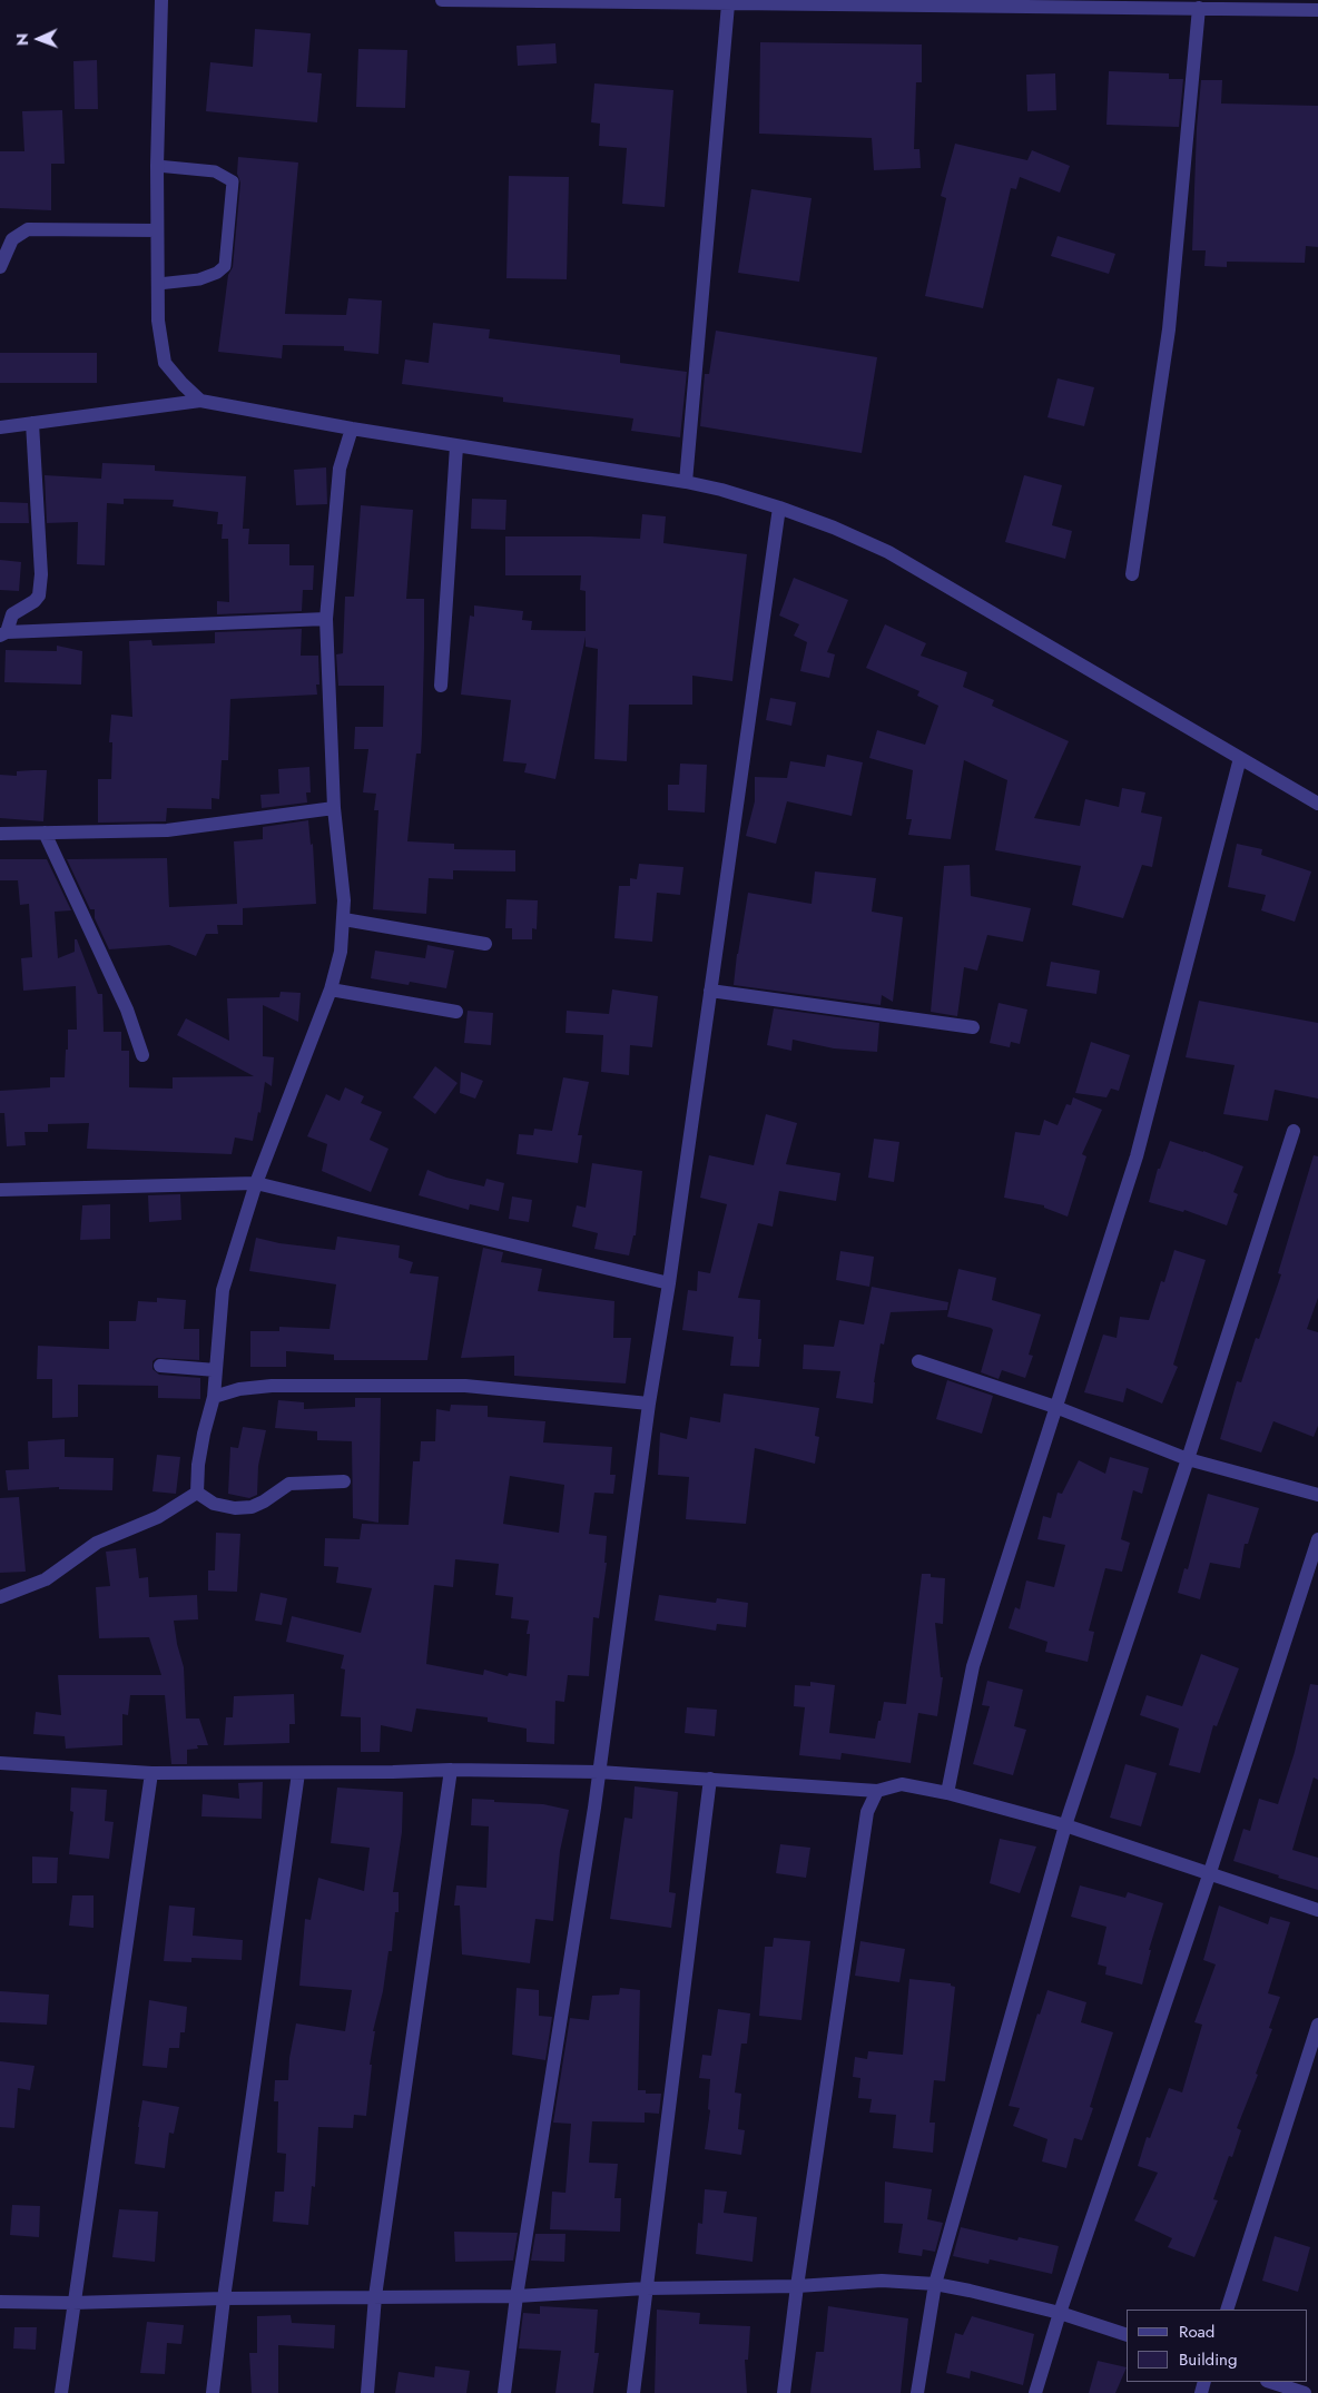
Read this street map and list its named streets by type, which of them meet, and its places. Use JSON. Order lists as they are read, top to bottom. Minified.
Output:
{"legend":["Road","Building"],"north":"left"}
